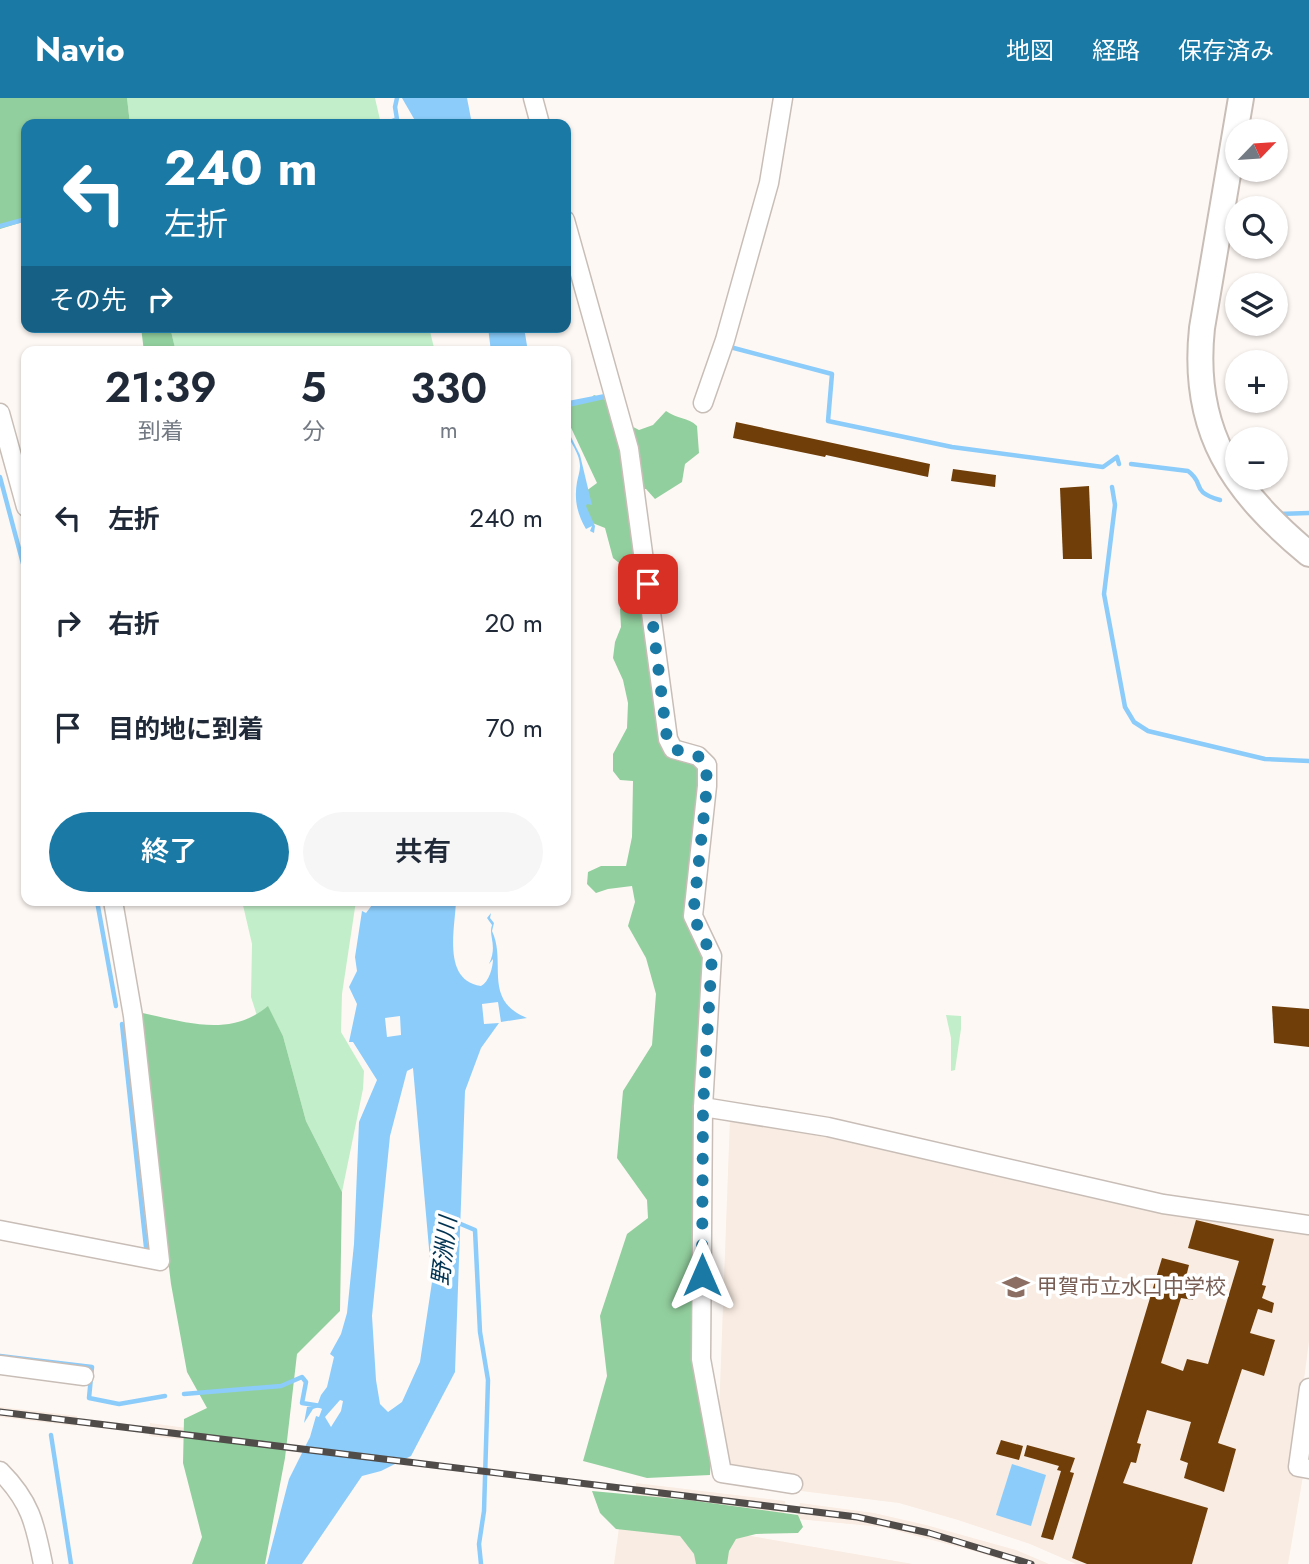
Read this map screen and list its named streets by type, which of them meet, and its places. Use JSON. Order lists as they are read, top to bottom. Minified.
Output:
{"water":["野洲川"],"places":{"school or university":["甲賀市立水口中学校"]},"north":"top right","page":{"header":"Navio","nav":["地図","経路","保存済み"],"map_buttons":["+","−"],"turn":["240 m","左折"],"then":"その先","eta":["21:39","到着","5","分","330","m"],"list":[{"name":"左折","value":"240 m"},{"name":"右折","value":"20 m"},{"name":"目的地に到着","value":"70 m"}],"buttons":["終了","共有"]}}
